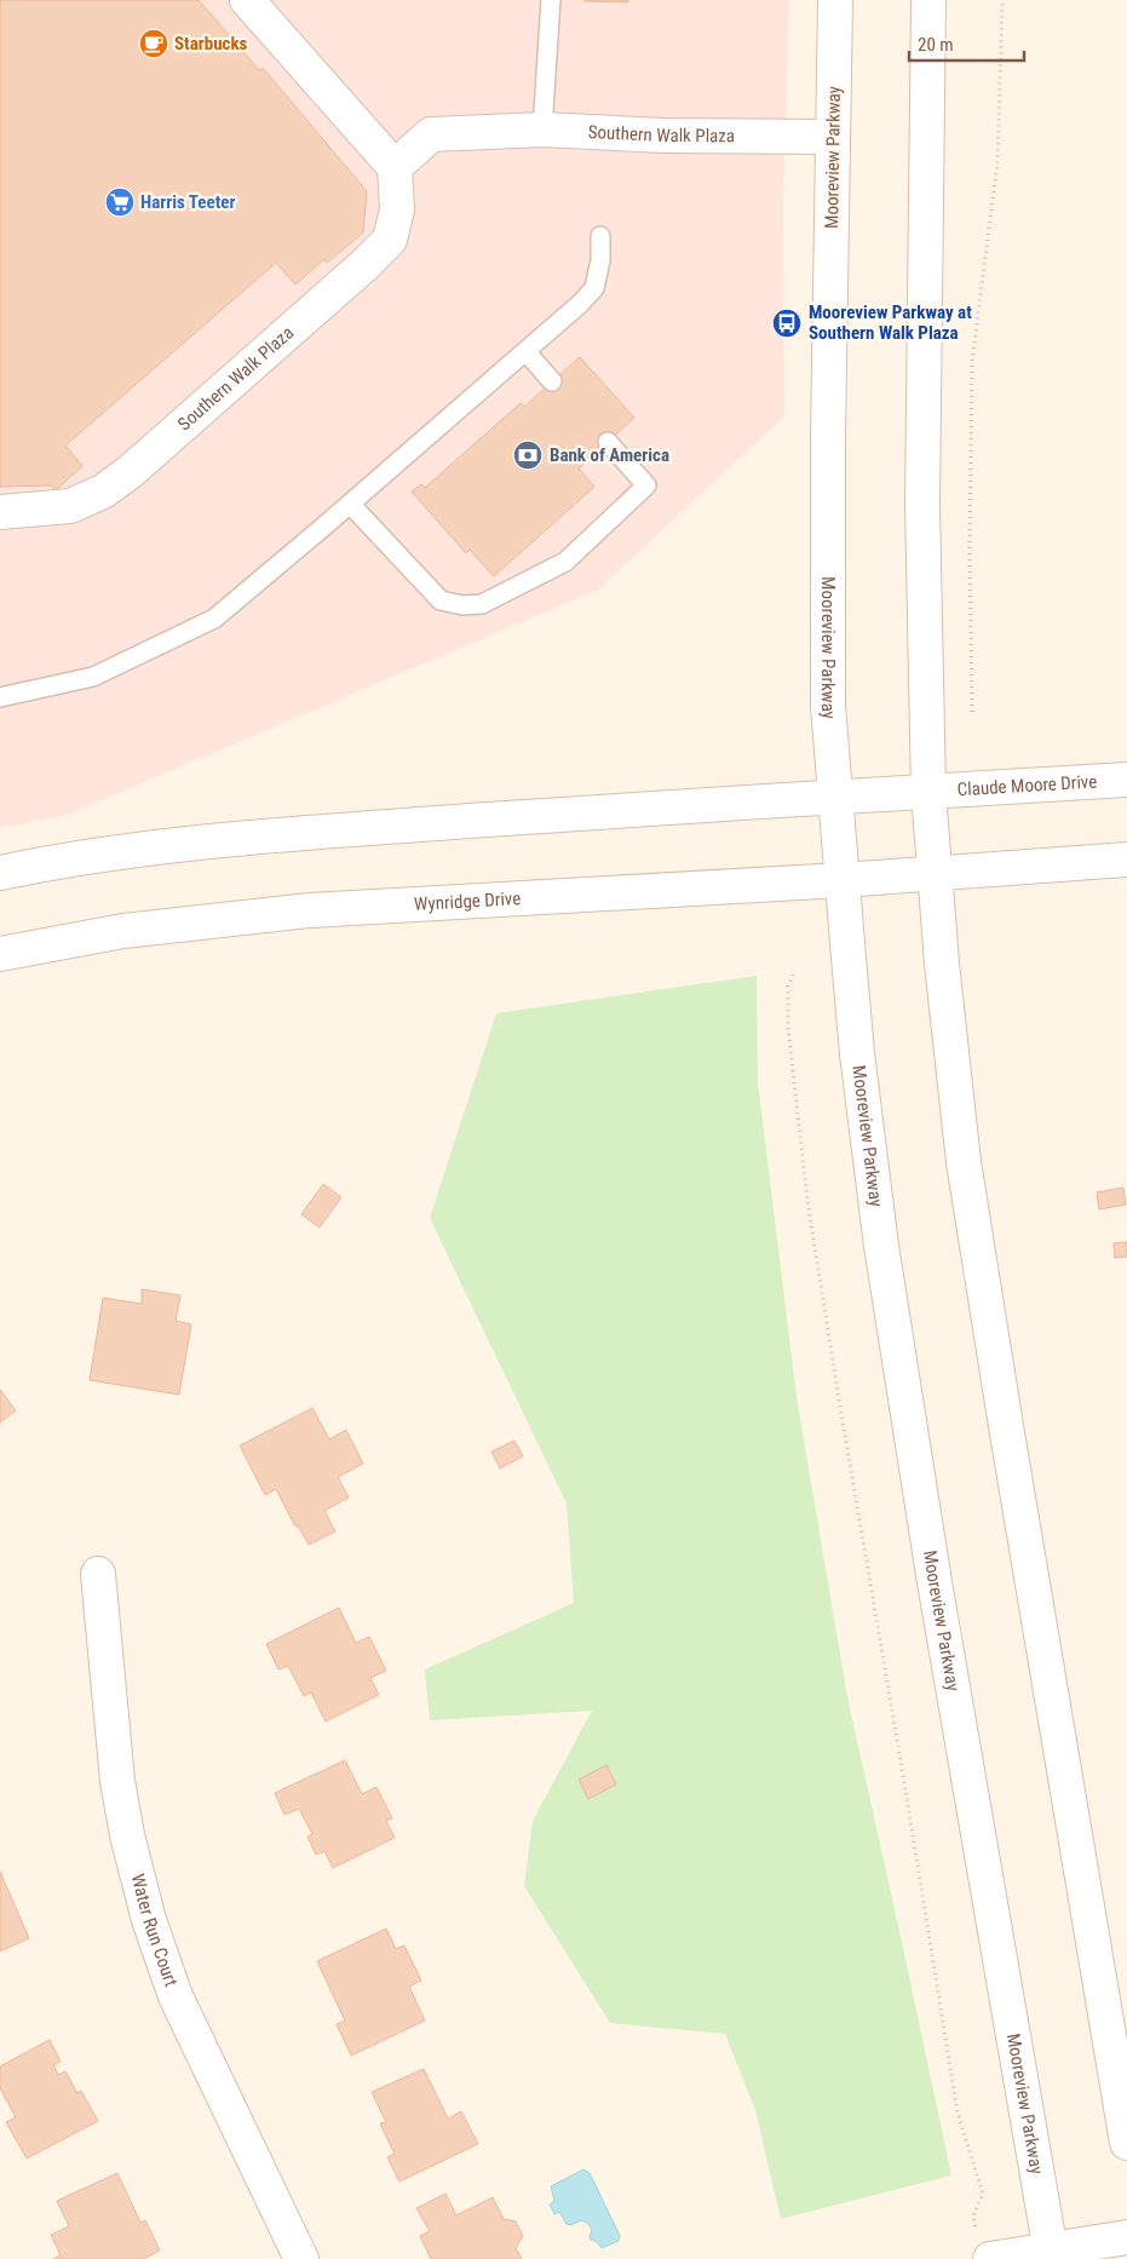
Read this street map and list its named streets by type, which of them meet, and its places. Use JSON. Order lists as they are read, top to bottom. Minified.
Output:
{"streets":{"main road":["Southern Walk Plaza","Mooreview Parkway","Claude Moore Drive","Wynridge Drive","Water Run Court"]},"crossings":[["Southern Walk Plaza","Mooreview Parkway"],["Mooreview Parkway","Wynridge Drive"]],"places":{"cafe":["Starbucks"],"supermarket":["Harris Teeter"],"bus stop":["Mooreview Parkway at Southern Walk Plaza"],"bank":["Bank of America"]},"scale_bar":"20 m"}
